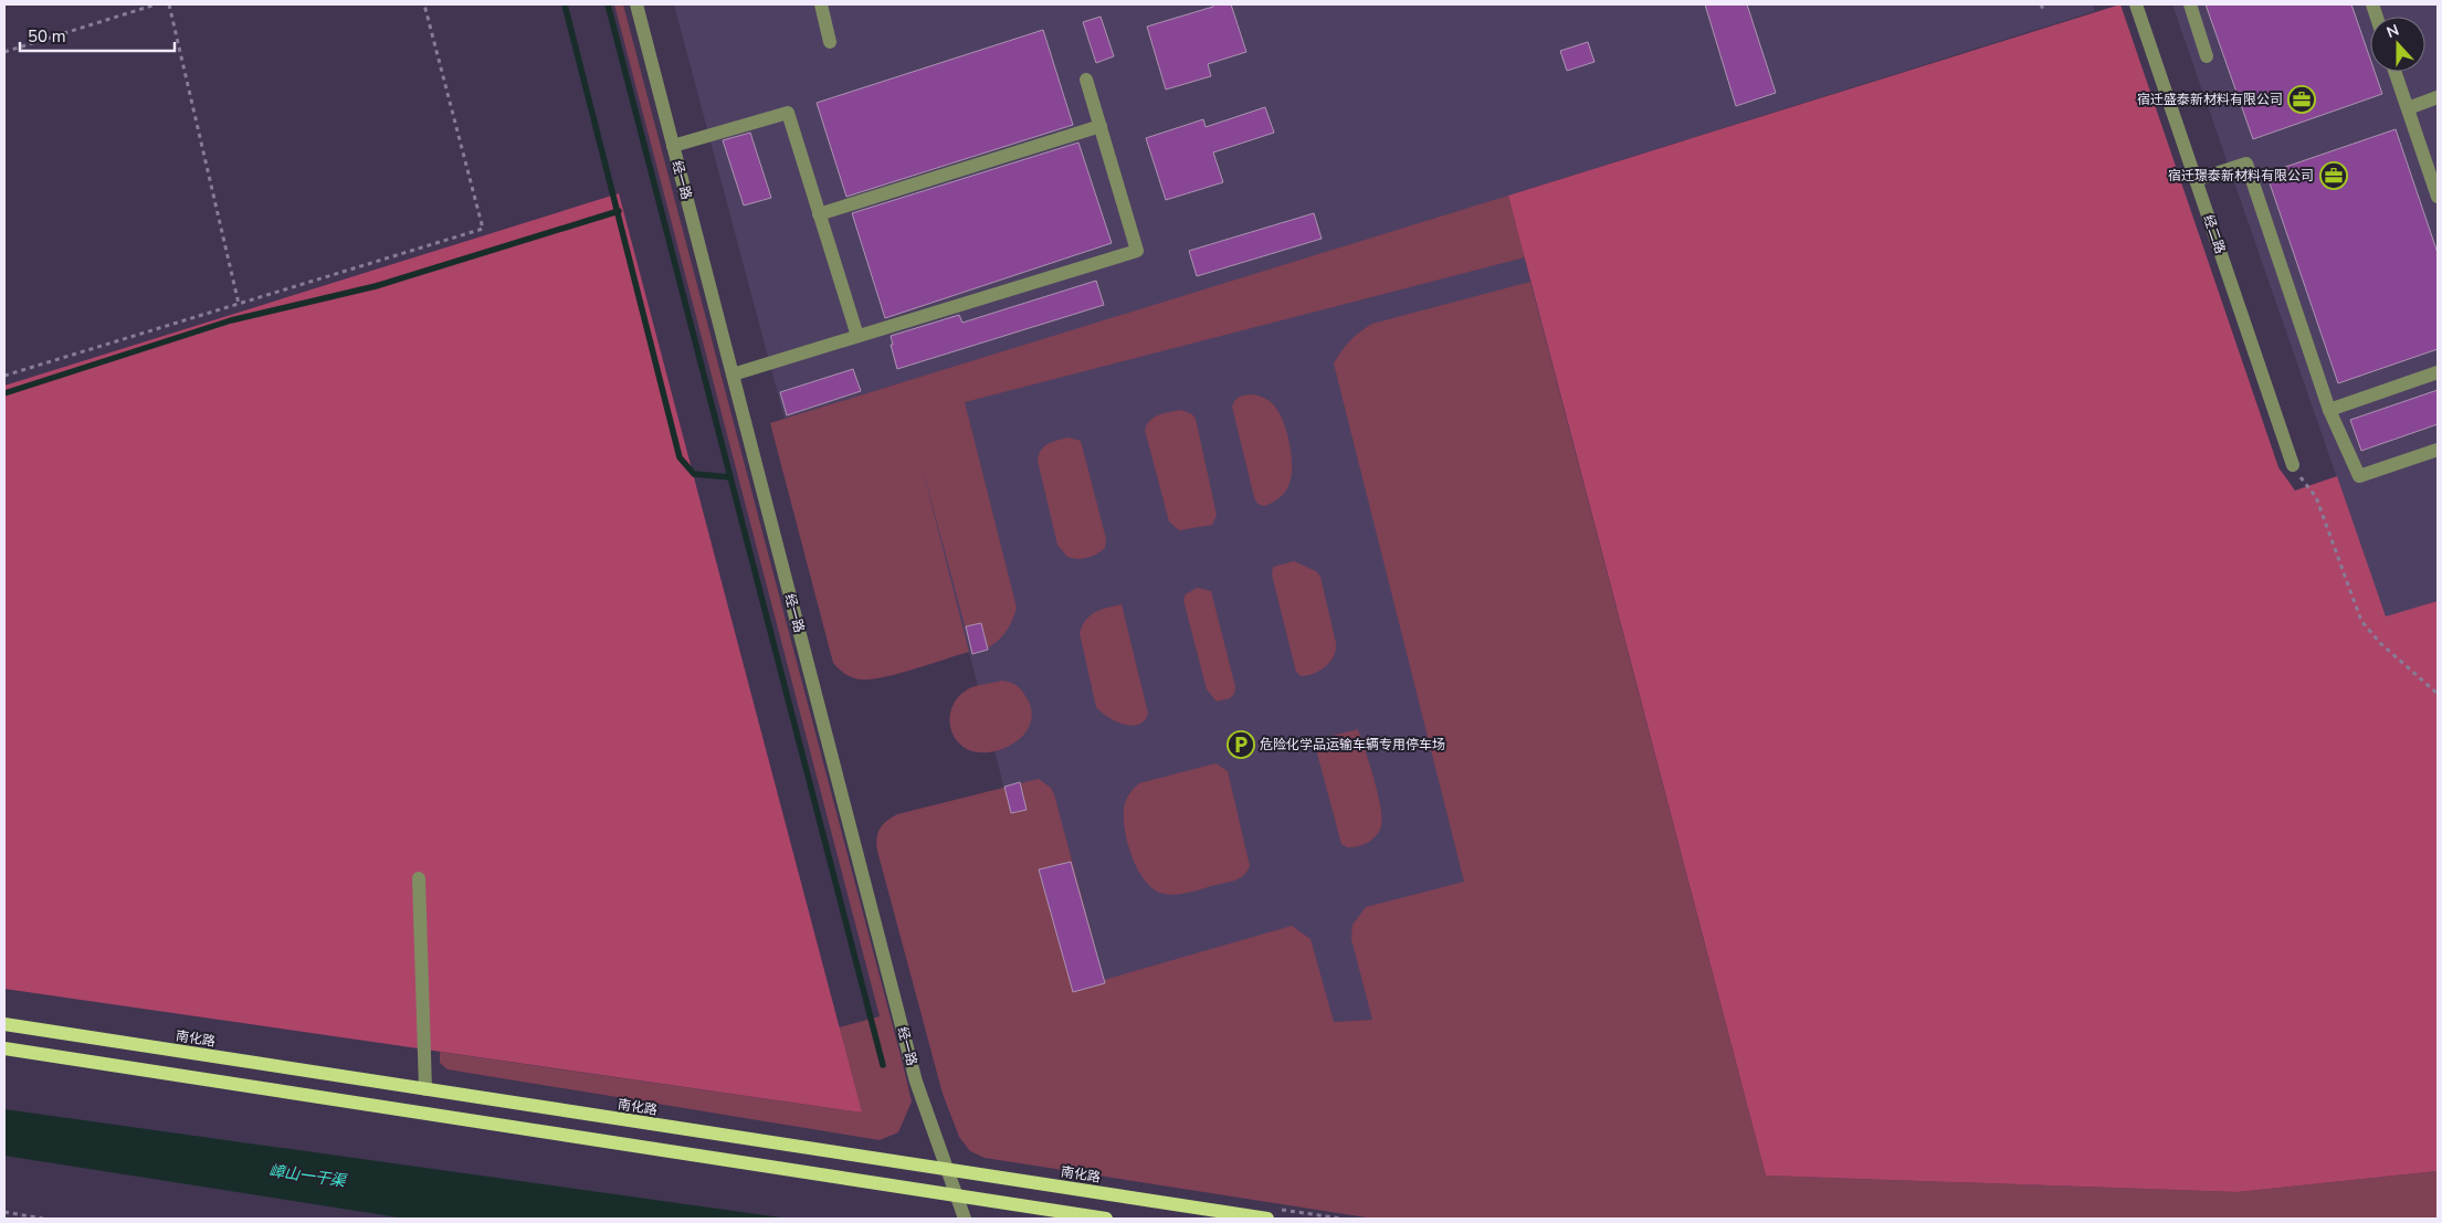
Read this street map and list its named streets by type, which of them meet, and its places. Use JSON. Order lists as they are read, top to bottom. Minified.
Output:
{"streets":{"main road":["南化路"],"street":["经一路","经二路"]},"crossings":[["经一路","南化路"]],"water":["嶂山一干渠"],"places":{"office":["宿迁盛泰新材料有限公司","宿迁璟泰新材料有限公司"],"parking":["危险化学品运输车辆专用停车场"]},"scale_bar":"50 m","north":"top"}
